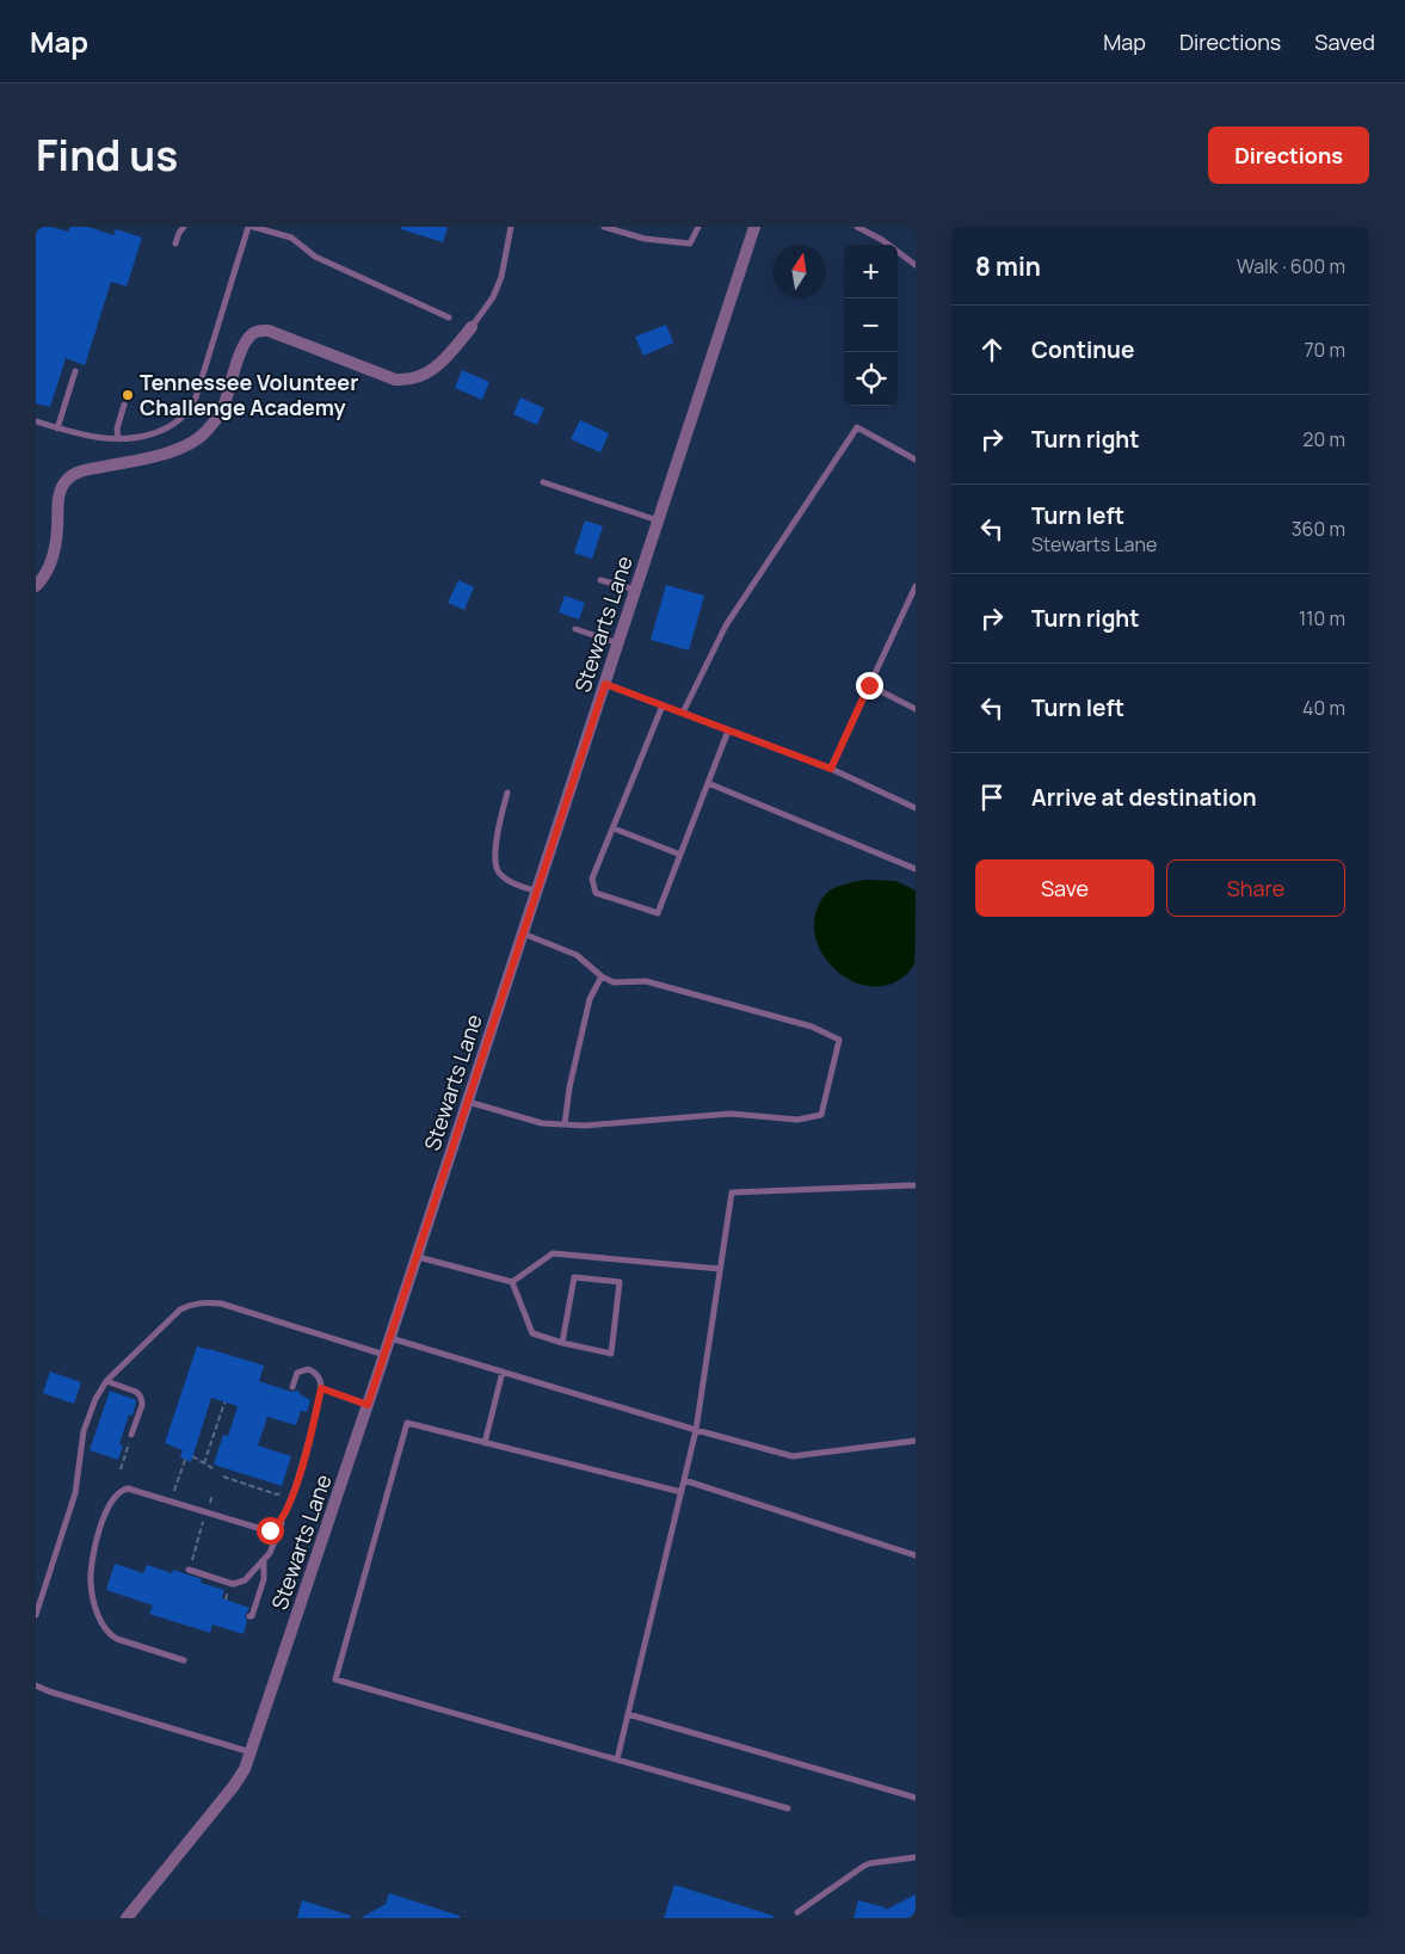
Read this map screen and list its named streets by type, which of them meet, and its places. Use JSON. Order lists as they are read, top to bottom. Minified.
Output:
{"streets":{"street":["Stewarts Lane"]},"places":["Tennessee Volunteer Challenge Academy"],"north":"top","page":{"header":"Map","nav":["Map","Directions","Saved"],"title":"Find us","buttons":["Directions",["Save","Share"]],"heading":["8 min","Walk · 600 m"],"map_buttons":["+","−"],"list":[["Continue","70 m"],["Turn right","20 m"],["Turn left","Stewarts Lane","360 m"],["Turn right","110 m"],["Turn left","40 m"],"Arrive at destination"]}}
